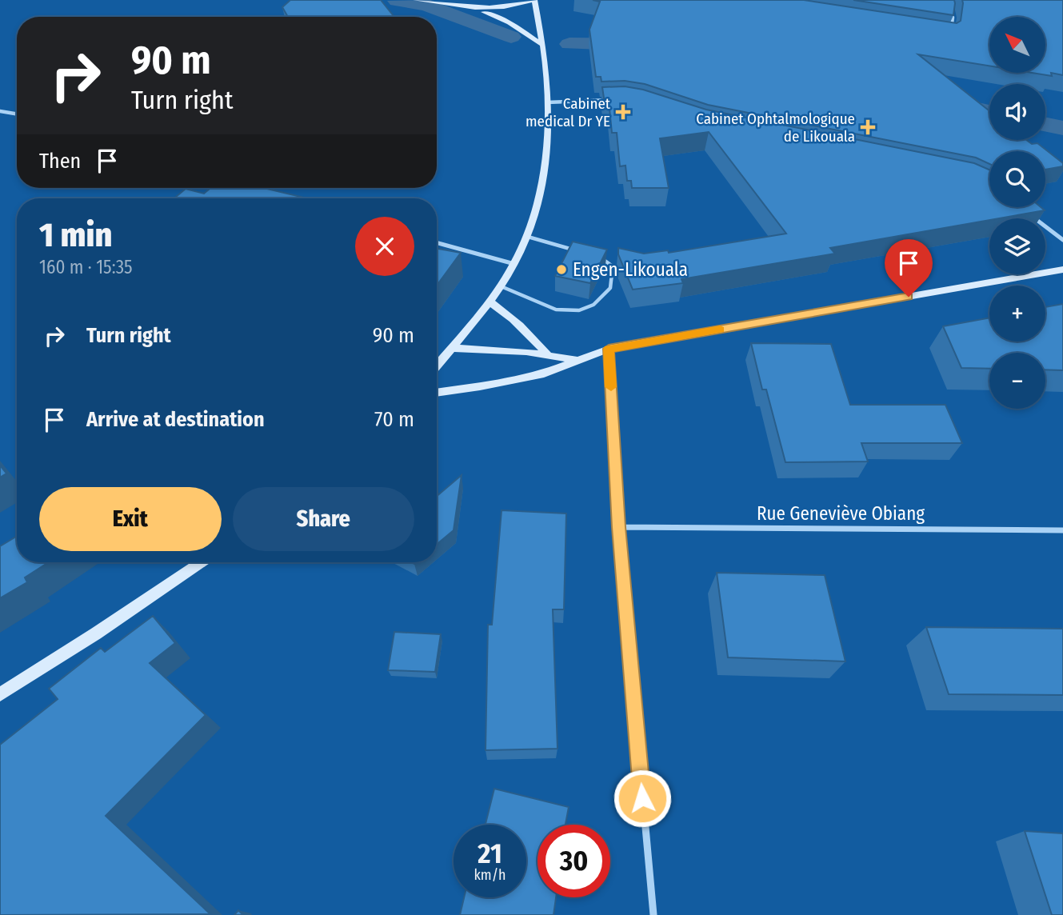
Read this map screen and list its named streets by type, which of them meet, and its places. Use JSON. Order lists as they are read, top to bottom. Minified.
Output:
{"streets":{"street":["Rue Geneviève Obiang"]},"places":{"health":["Cabinet medical Dr YE","Cabinet Ophtalmologique de Likouala"],"other":["Engen-Likouala"]},"north":"top left","page":{"map_buttons":["+","−"],"turn":["90 m","Turn right"],"then":"Then","heading":["1 min","160 m · 15:35"],"list":[{"name":"Turn right","value":"90 m"},{"name":"Arrive at destination","value":"70 m"}],"buttons":["Exit","Share"],"speed":"21 km/h","limit":"30"}}
